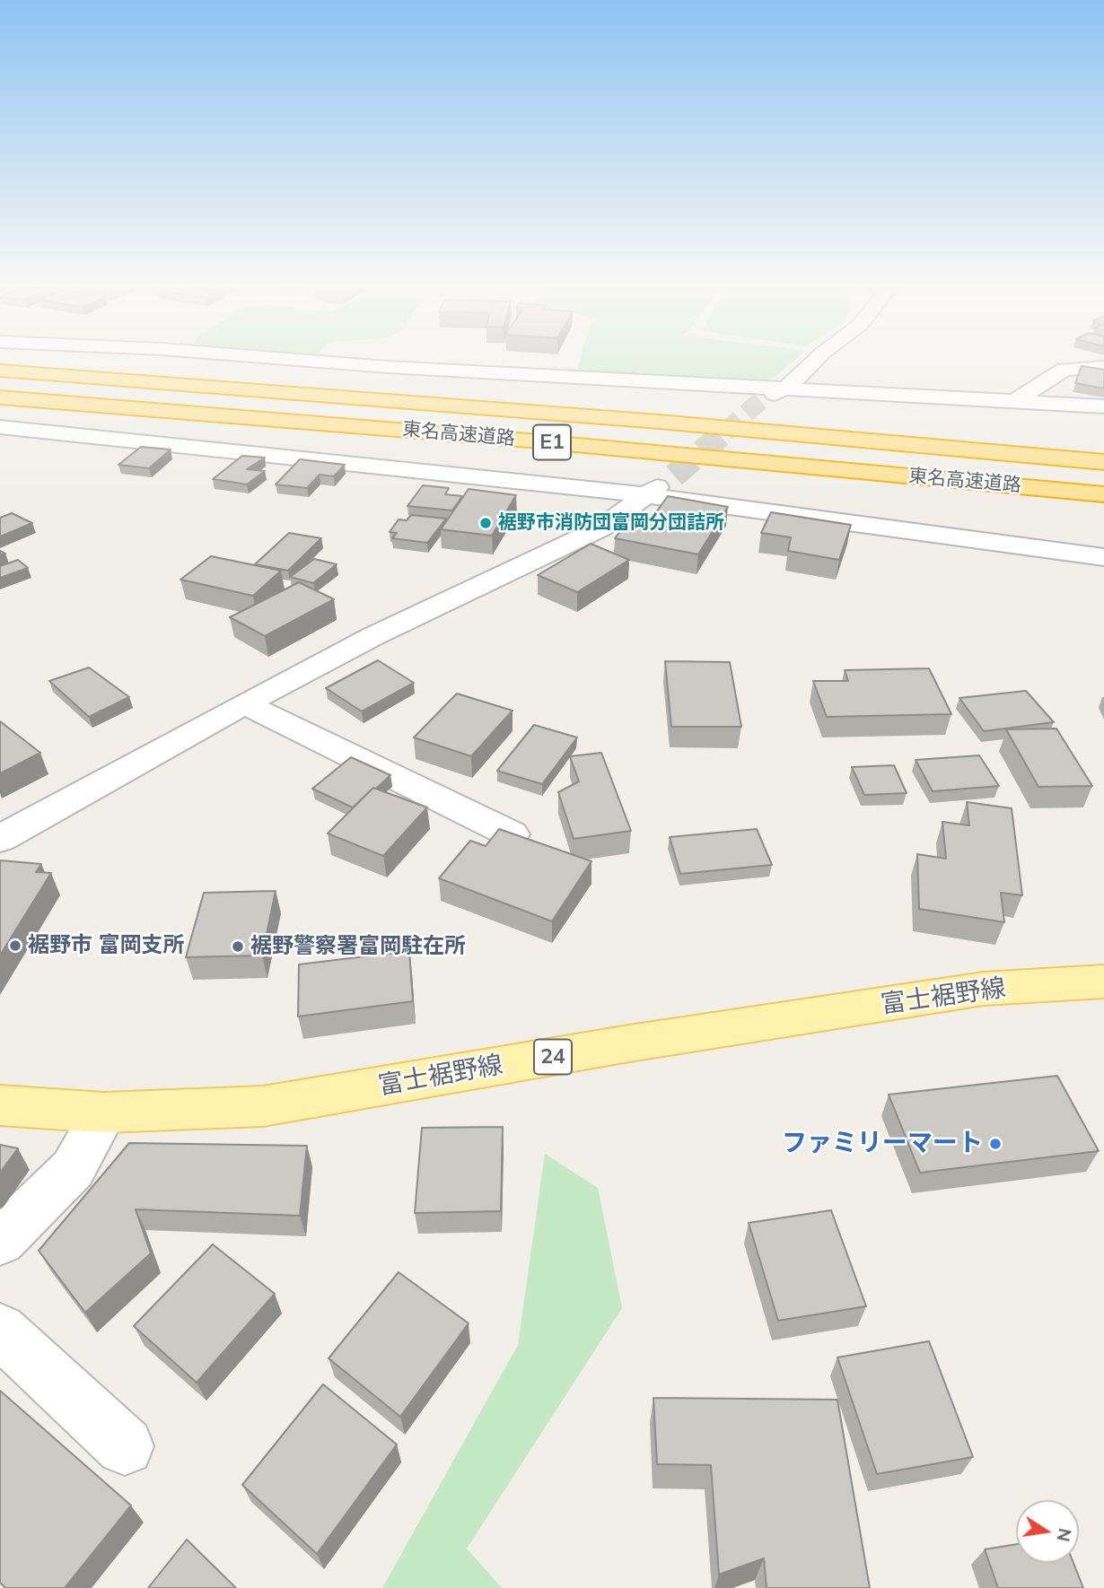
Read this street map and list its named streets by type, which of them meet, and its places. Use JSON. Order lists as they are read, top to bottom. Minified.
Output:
{"streets":{"highway":["東名高速道路","E1"],"main road":["富士裾野線","24"]},"places":["裾野市消防団富岡分団詰所","裾野市 富岡支所","裾野警察署富岡駐在所","ファミリーマート"],"north":"right"}
